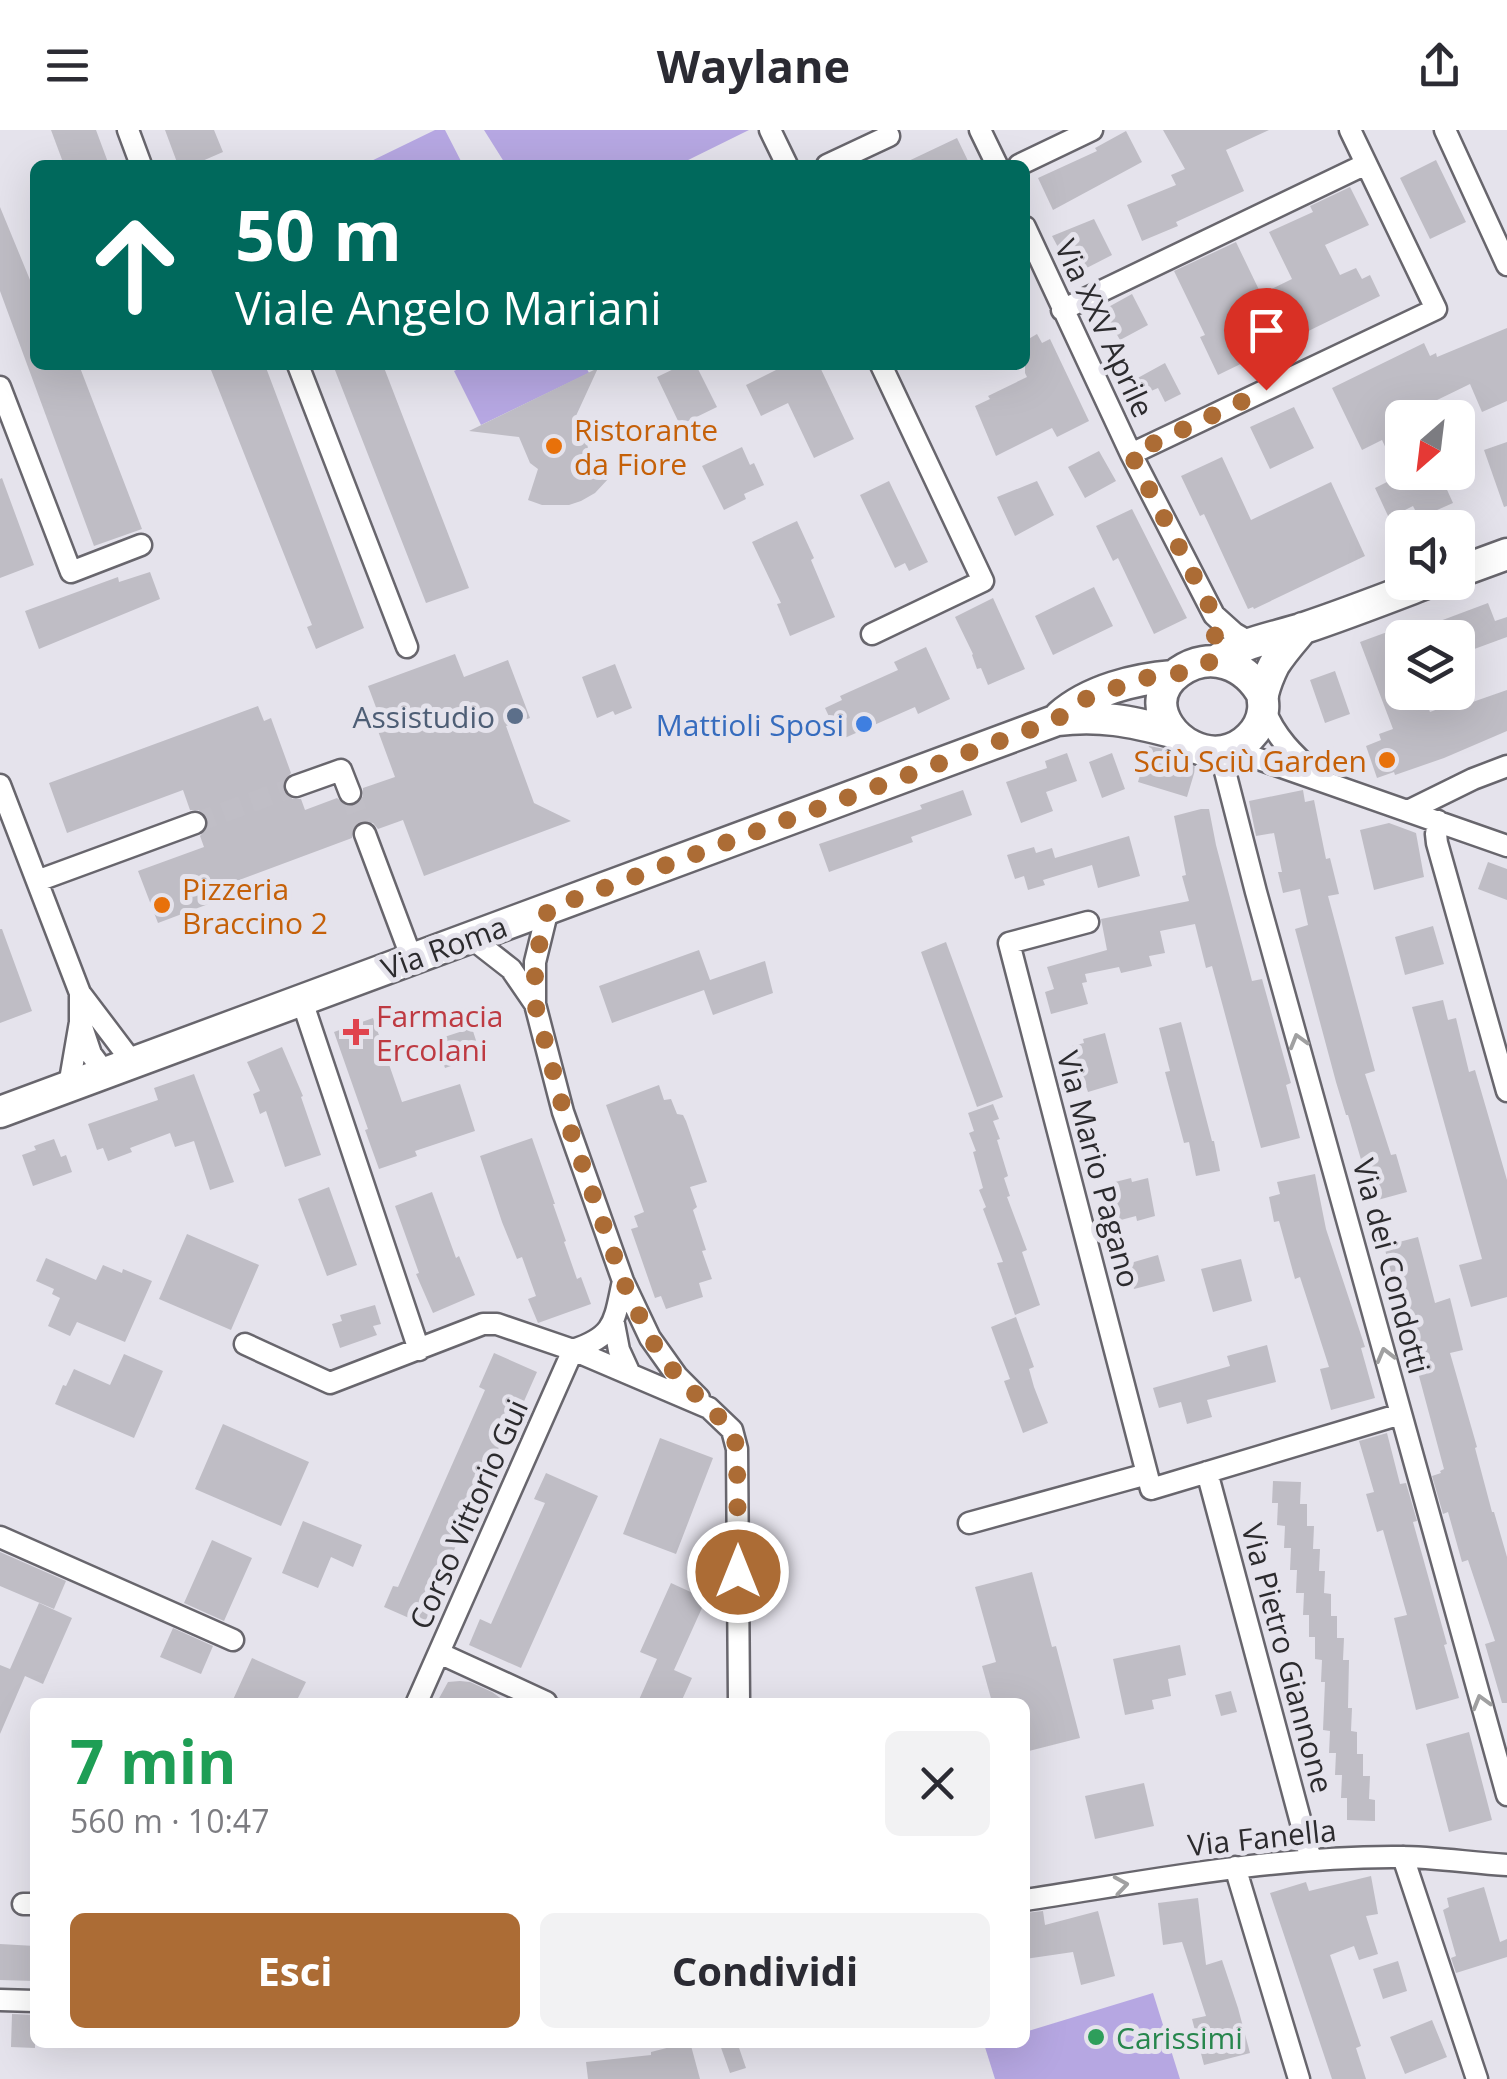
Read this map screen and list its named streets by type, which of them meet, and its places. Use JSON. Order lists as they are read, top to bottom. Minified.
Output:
{"streets":{"main road":["Via Roma"],"street":["Via XXV Aprile","Via Mario Pagano","Via dei Condotti","Corso Vittorio Gui","Via Pietro Giannone","Via Fanella"]},"crossings":[["Via XXV Aprile","Via Roma"],["Via XXV Aprile","Via dei Condotti"],["Via Roma","Via dei Condotti"],["Via Pietro Giannone","Via Fanella"]],"one_way":["Via dei Condotti","Via Fanella"],"places":{"other":["Ristorante da Fiore","Assistudio","Mattioli Sposi","Sciù Sciù Garden","Pizzeria Braccino 2","Carissimi"],"health":["Farmacia Ercolani"]},"north":"bottom left","page":{"header":"Waylane","turn":["50 m","Viale Angelo Mariani"],"heading":["7 min","560 m · 10:47"],"buttons":["Esci","Condividi"]}}
